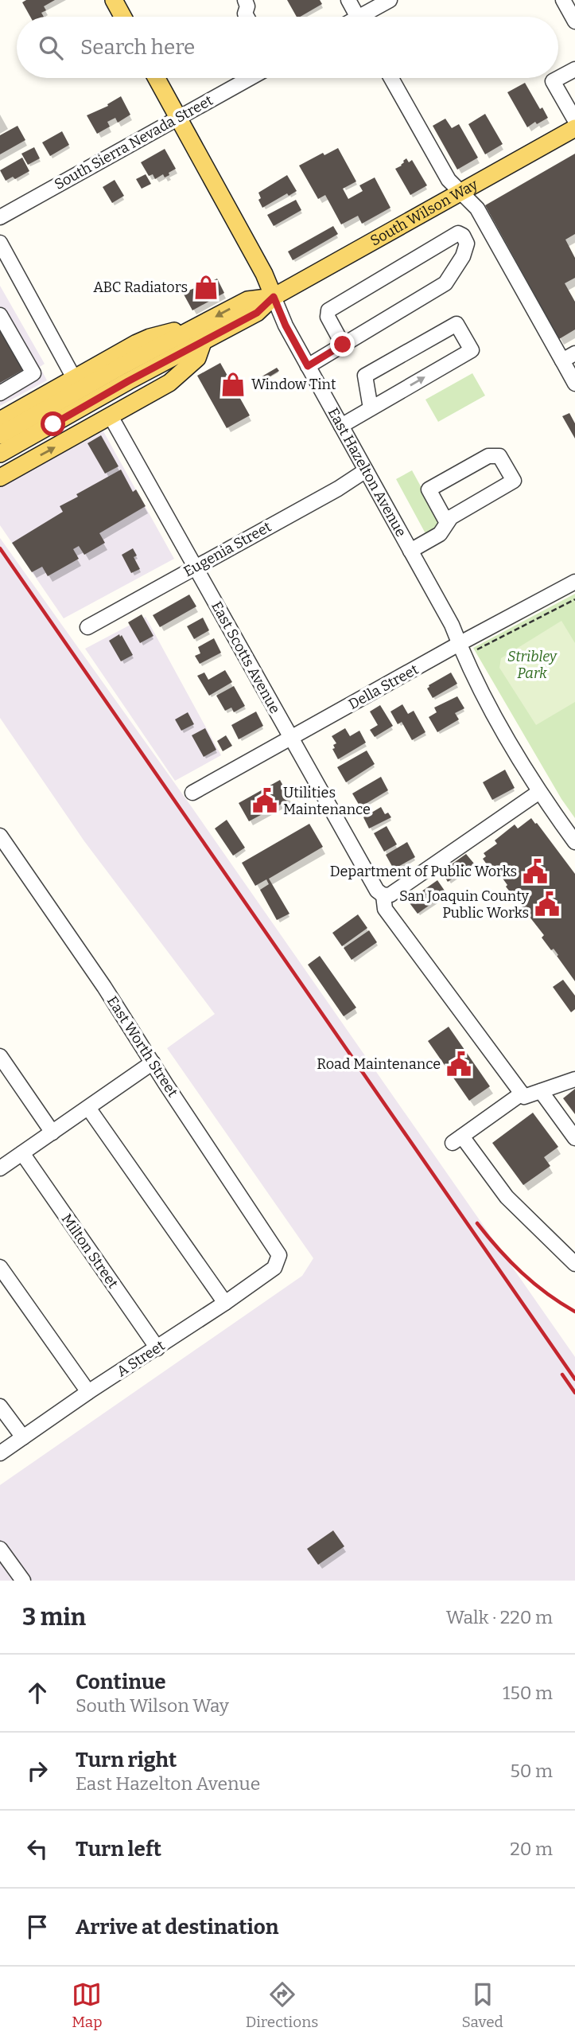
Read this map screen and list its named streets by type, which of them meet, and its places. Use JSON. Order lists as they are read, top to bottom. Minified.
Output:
{"streets":{"main road":["South Wilson Way","East Hazelton Avenue"],"street":["South Sierra Nevada Street","Eugenia Street","East Scotts Avenue","Della Street","East Worth Street","Milton Street","A Street"]},"crossings":[["South Sierra Nevada Street","East Hazelton Avenue"],["South Wilson Way","East Hazelton Avenue"],["East Hazelton Avenue","Eugenia Street"],["East Hazelton Avenue","Della Street"],["Eugenia Street","East Scotts Avenue"],["East Scotts Avenue","Della Street"],["East Worth Street","A Street"],["Milton Street","A Street"]],"parks":["Stribley Park"],"places":{"shop":["ABC Radiators","Window Tint"],"public building":["Utilities Maintenance","Department of Public Works","San Joaquin County Public Works","Road Maintenance"]},"page":{"search":"Search here","heading":["3 min","Walk · 220 m"],"list":[["Continue","South Wilson Way","150 m"],["Turn right","East Hazelton Avenue","50 m"],["Turn left","20 m"],"Arrive at destination"],"nav":["Map","Directions","Saved"]}}
